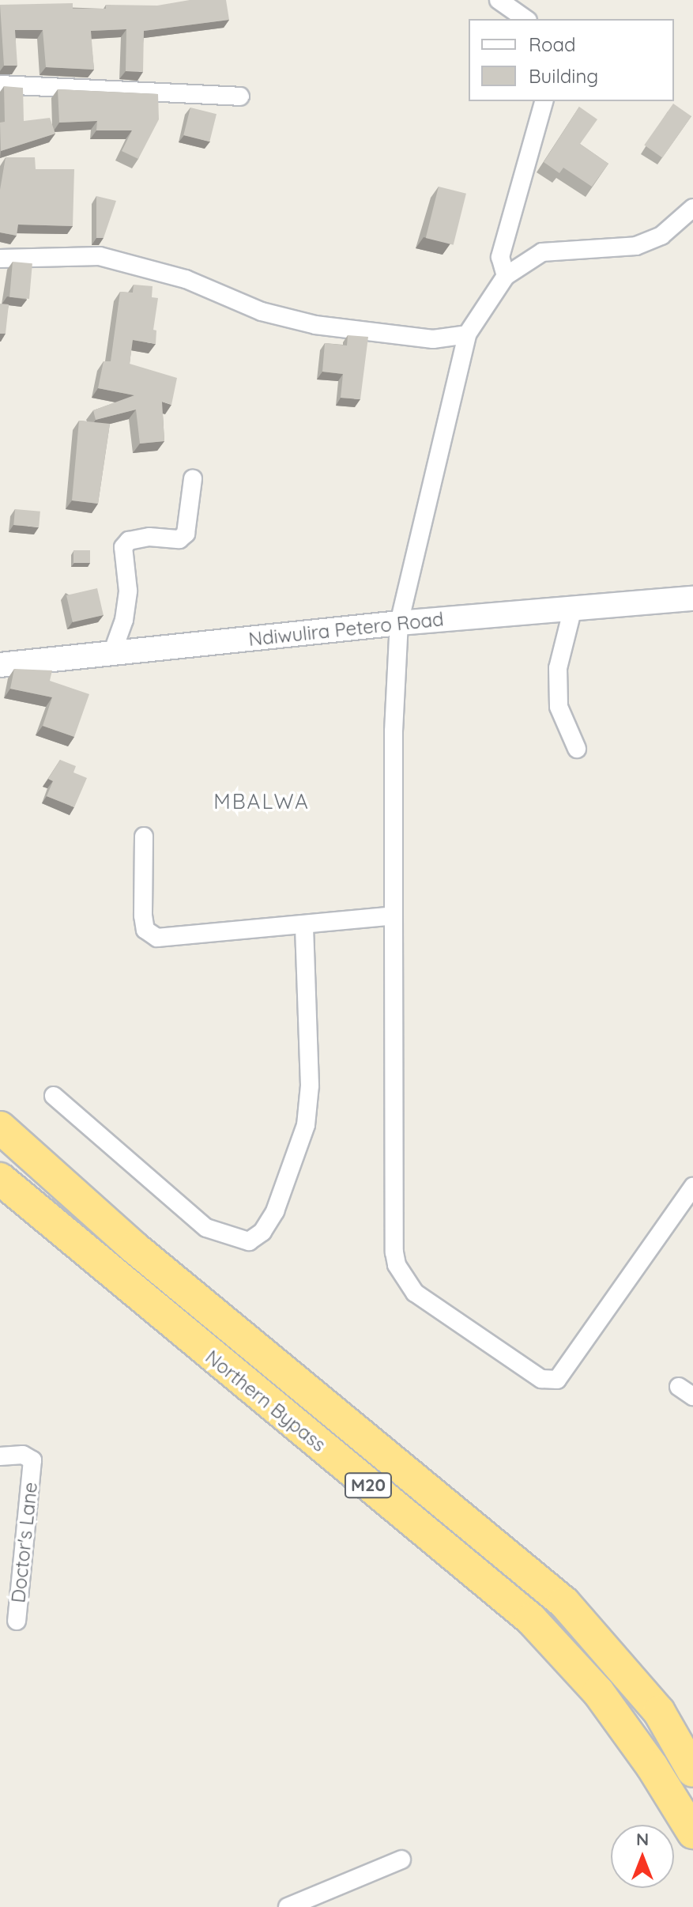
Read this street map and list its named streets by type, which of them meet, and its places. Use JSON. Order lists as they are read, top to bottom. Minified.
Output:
{"streets":{"highway":["Northern Bypass","M20"],"street":["Ndiwulira Petero Road","Doctor's Lane"]},"districts":["MBALWA"],"legend":["Road","Building"],"north":"top"}
